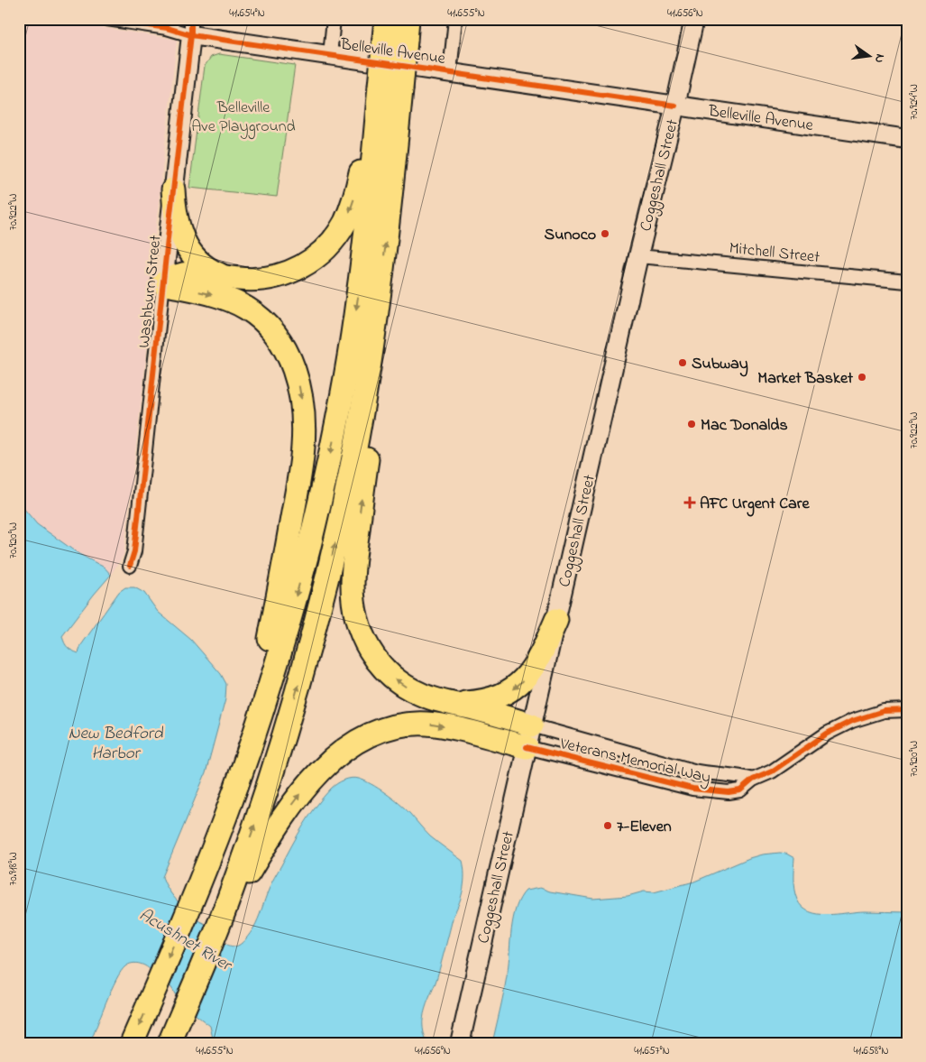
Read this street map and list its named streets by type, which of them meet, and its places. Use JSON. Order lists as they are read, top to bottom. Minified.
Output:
{"streets":{"main road":["Belleville Avenue","Coggeshall Street","Washburn Street"],"street":["Mitchell Street","Veterans Memorial Way"]},"crossings":[["Belleville Avenue","Coggeshall Street"],["Belleville Avenue","Washburn Street"],["Coggeshall Street","Mitchell Street"],["Coggeshall Street","Veterans Memorial Way"]],"water":["New Bedford Harbor","Acushnet River"],"parks":["Belleville Ave Playground"],"places":{"other":["Sunoco","Subway","Market Basket","Mac Donalds","7-Eleven"],"health":["AFC Urgent Care"]},"north":"right","coordinates":["41.654°N","41.655°N","41.656°N","70.924°W","70.922°W","70.920°W","70.918°W","41.657°N","41.658°N"]}
